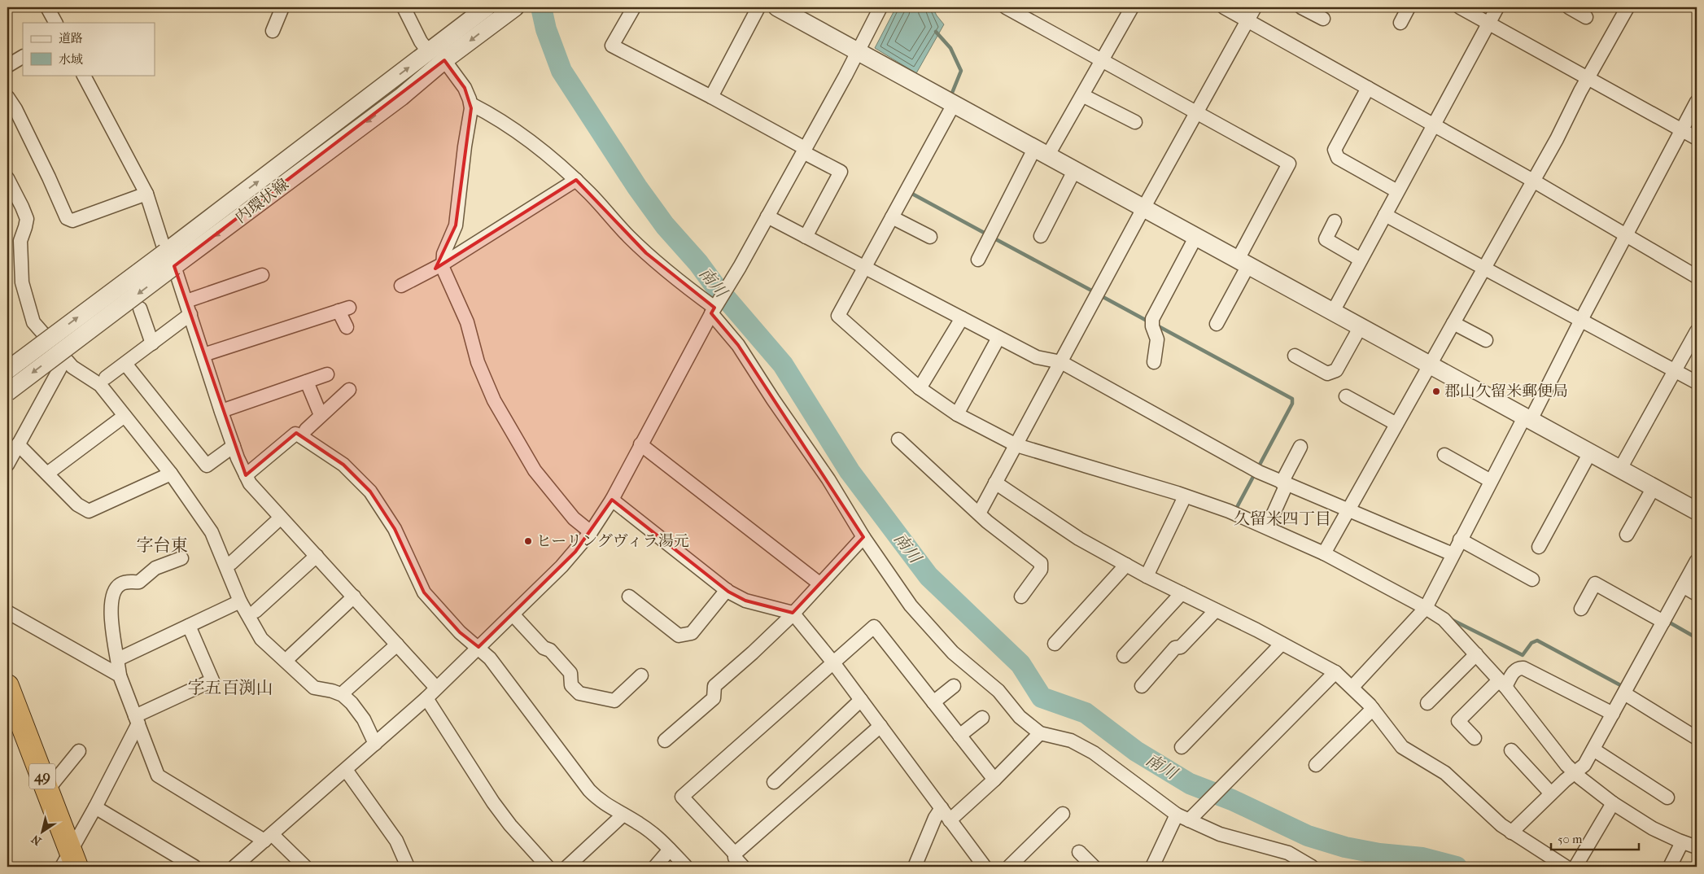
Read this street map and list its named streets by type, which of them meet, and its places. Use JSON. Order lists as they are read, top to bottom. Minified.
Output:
{"streets":{"highway":["49"],"street":["内環状線"]},"districts":["久留米四丁目","字台東","字五百渕山"],"water":["南川"],"places":["郡山久留米郵便局","ヒーリングヴィラ湯元"],"legend":["道路","水域"],"scale_bar":"50 m","north":"bottom left"}
